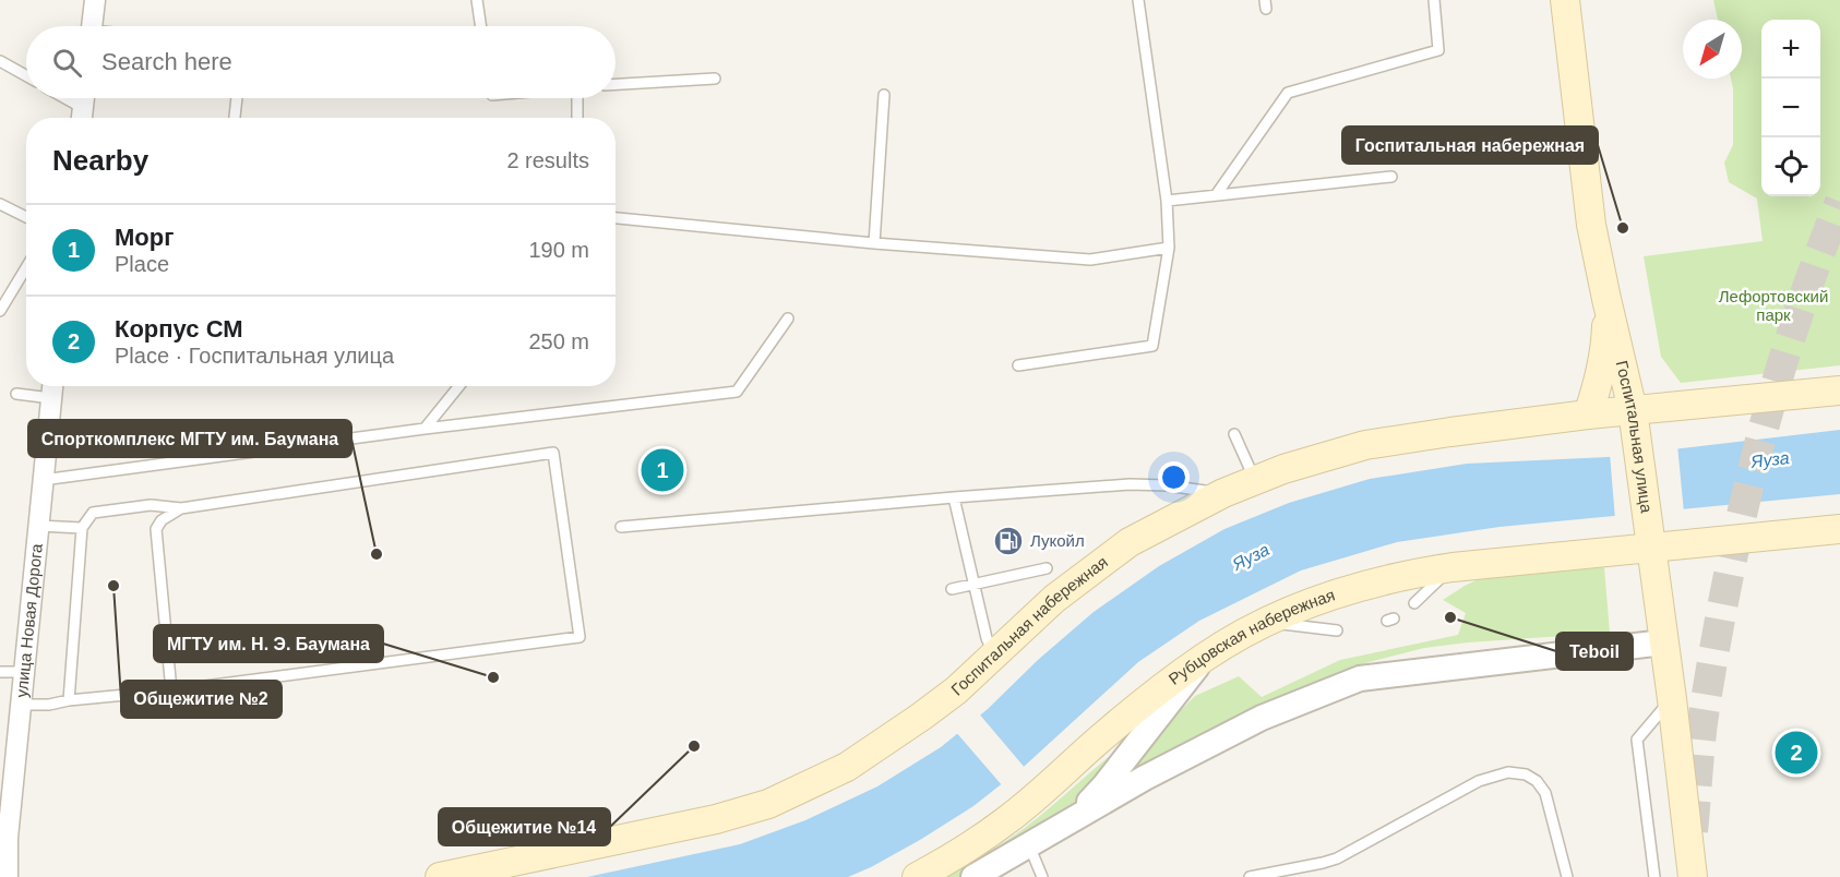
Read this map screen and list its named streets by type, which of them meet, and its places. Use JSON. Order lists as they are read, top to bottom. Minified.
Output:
{"streets":{"main road":["Госпитальная улица","Госпитальная набережная","Рубцовская набережная"],"street":["улица Новая Дорога"]},"crossings":[["Госпитальная улица","Госпитальная набережная"],["Госпитальная улица","Рубцовская набережная"]],"water":["Яуза"],"parks":["Лефортовский парк"],"places":{"other":["Госпитальная набережная","Спорткомплекс МГТУ им. Баумана","Общежитие №2","Teboil","МГТУ им. Н. Э. Баумана","Общежитие №14"],"fuel station":["Лукойл"]},"north":"bottom left","page":{"map_buttons":["+","−"],"search":"Search here","heading":["Nearby","2 results"],"list":[{"mark":"1","name":"Морг","note":"Place","value":"190 m"},{"mark":"2","name":"Корпус СМ","note":"Place · Госпитальная улица","value":"250 m"}],"pins":["1","2"]}}
